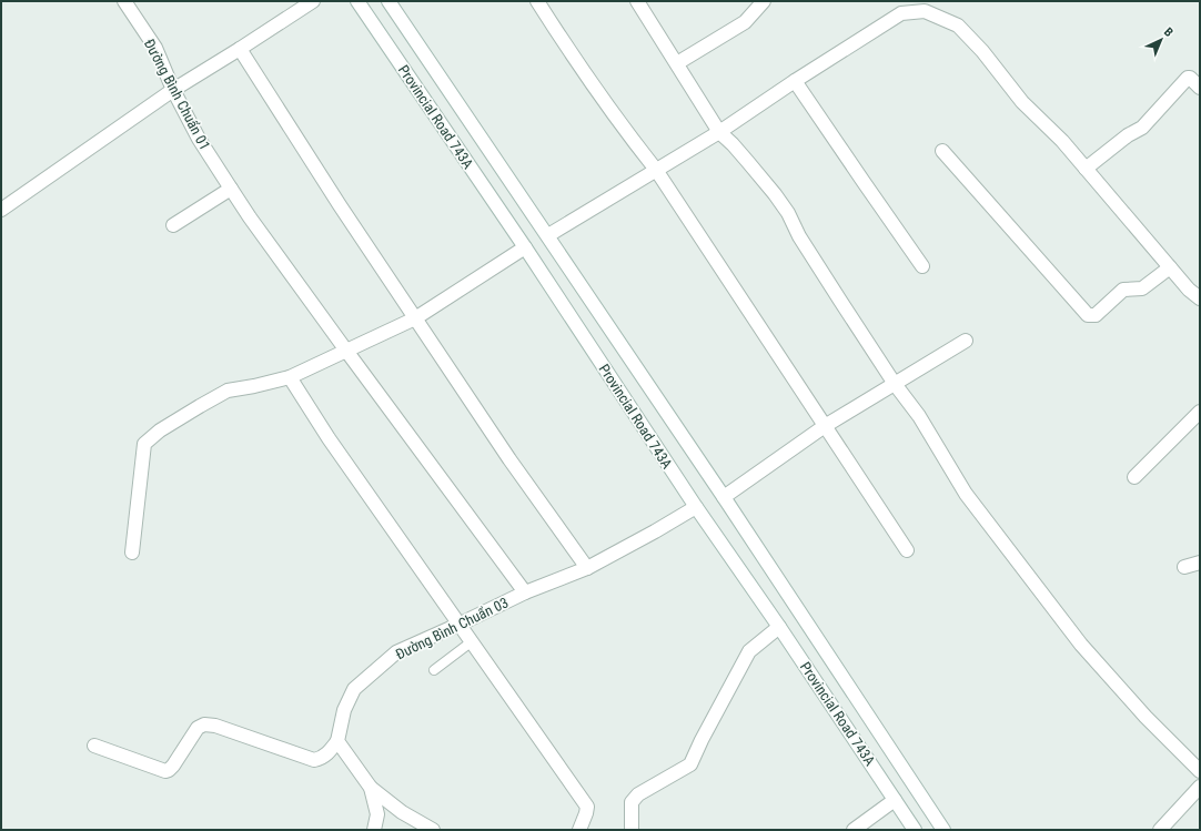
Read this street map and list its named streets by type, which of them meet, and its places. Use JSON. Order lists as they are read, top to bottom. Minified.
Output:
{"streets":{"street":["Đường Bình Chuẩn 01","Provincial Road 743A","Đường Bình Chuẩn 03"]},"crossings":[["Đường Bình Chuẩn 01","Đường Bình Chuẩn 03"],["Provincial Road 743A","Đường Bình Chuẩn 03"]],"north":"top right"}
